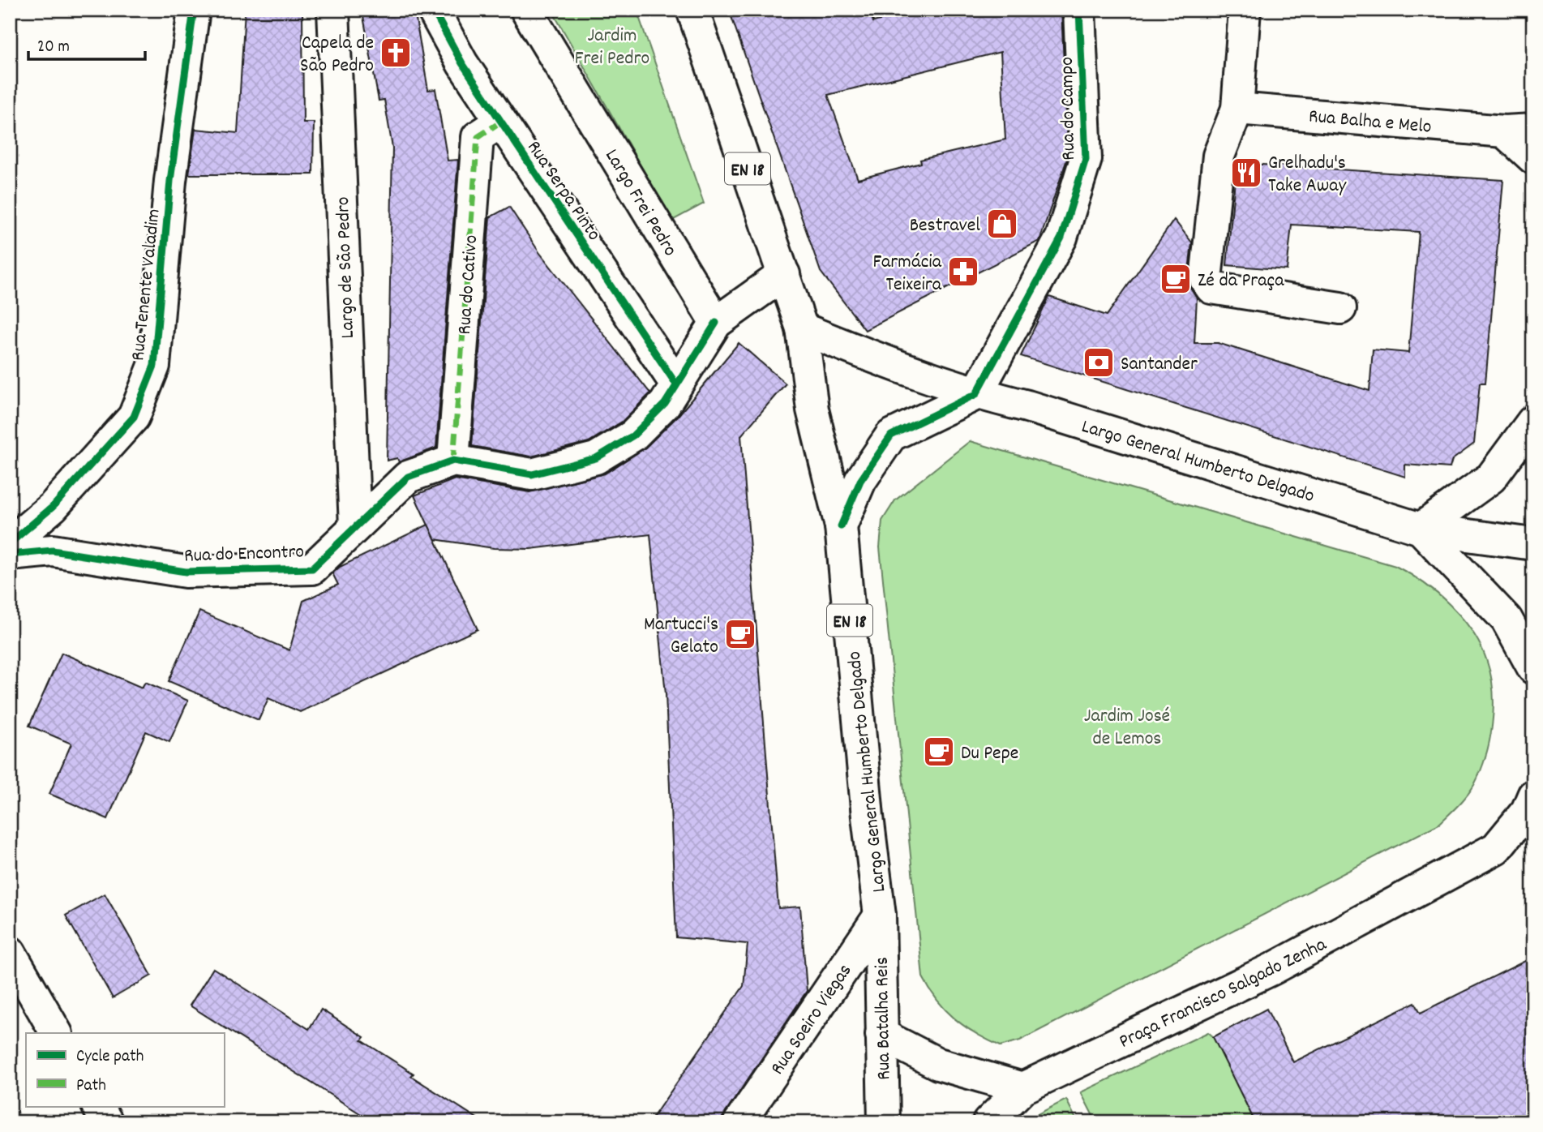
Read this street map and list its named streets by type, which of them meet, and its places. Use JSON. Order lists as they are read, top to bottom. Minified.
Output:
{"streets":{"street":["Rua do Campo","Rua Balha e Melo","EN 18","Rua Serpa Pinto","Largo Frei Pedro","Largo de São Pedro","Rua Tenente Valadim","Rua do Cativo","Largo General Humberto Delgado","Rua do Encontro","Praça Francisco Salgado Zenha","Rua Soeiro Viegas","Rua Batalha Reis"]},"crossings":[["Rua do Campo","Largo General Humberto Delgado"],["EN 18","Largo General Humberto Delgado"],["Rua Serpa Pinto","Rua do Cativo"],["Rua Serpa Pinto","Rua do Encontro"],["Largo Frei Pedro","Rua do Encontro"],["Largo de São Pedro","Rua do Encontro"],["Rua do Cativo","Rua do Encontro"],["Largo General Humberto Delgado","Rua Soeiro Viegas"],["Largo General Humberto Delgado","Rua Batalha Reis"],["Rua Soeiro Viegas","Rua Batalha Reis"]],"parks":["Jardim Frei Pedro","Jardim José de Lemos"],"places":{"church":["Capela de São Pedro"],"restaurant":["Grelhadu's Take Away"],"shop":["Bestravel"],"pharmacy":["Farmácia Teixeira"],"cafe":["Zé da Praça","Martucci's Gelato","Du Pepe"],"bank":["Santander"]},"legend":["Cycle path","Path"],"scale_bar":"20 m"}
